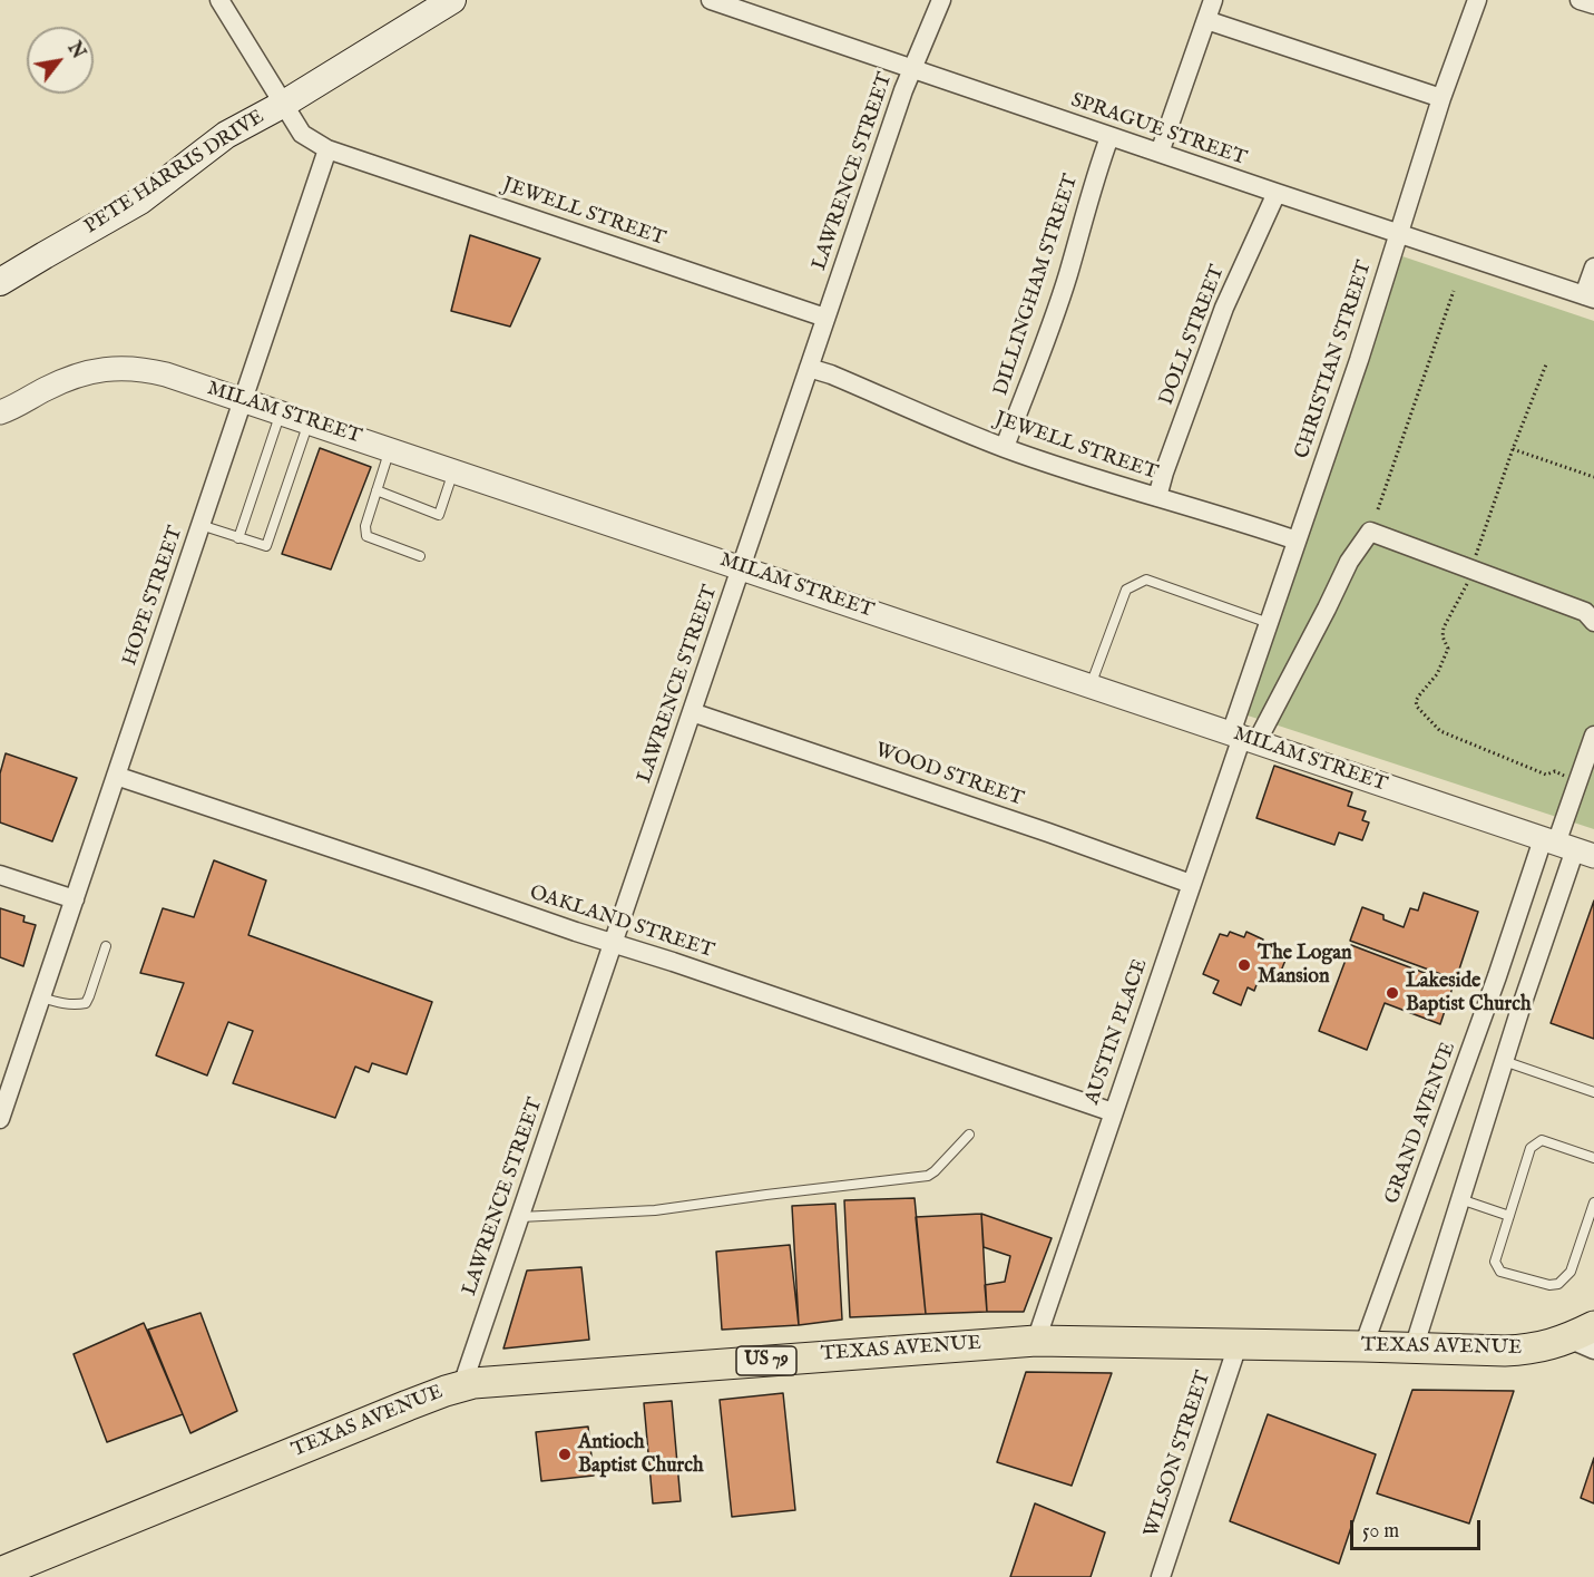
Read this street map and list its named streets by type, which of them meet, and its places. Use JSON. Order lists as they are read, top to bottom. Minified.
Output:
{"streets":{"main road":["PETE HARRIS DRIVE","TEXAS AVENUE","US 79"],"street":["SPRAGUE STREET","LAWRENCE STREET","JEWELL STREET","DILLINGHAM STREET","DOLL STREET","CHRISTIAN STREET","MILAM STREET","HOPE STREET","WOOD STREET","OAKLAND STREET","AUSTIN PLACE","GRAND AVENUE","WILSON STREET"]},"crossings":[["SPRAGUE STREET","LAWRENCE STREET"],["SPRAGUE STREET","DILLINGHAM STREET"],["SPRAGUE STREET","DOLL STREET"],["SPRAGUE STREET","CHRISTIAN STREET"],["LAWRENCE STREET","JEWELL STREET"],["LAWRENCE STREET","MILAM STREET"],["LAWRENCE STREET","WOOD STREET"],["LAWRENCE STREET","OAKLAND STREET"],["LAWRENCE STREET","TEXAS AVENUE"],["JEWELL STREET","DILLINGHAM STREET"],["JEWELL STREET","DOLL STREET"],["JEWELL STREET","CHRISTIAN STREET"],["JEWELL STREET","HOPE STREET"],["CHRISTIAN STREET","MILAM STREET"],["CHRISTIAN STREET","AUSTIN PLACE"],["MILAM STREET","HOPE STREET"],["MILAM STREET","AUSTIN PLACE"],["MILAM STREET","GRAND AVENUE"],["HOPE STREET","OAKLAND STREET"],["WOOD STREET","AUSTIN PLACE"],["OAKLAND STREET","AUSTIN PLACE"],["AUSTIN PLACE","TEXAS AVENUE"],["GRAND AVENUE","TEXAS AVENUE"],["TEXAS AVENUE","WILSON STREET"]],"places":["The Logan Mansion","Lakeside Baptist Church","Antioch Baptist Church"],"scale_bar":"50 m","north":"top right"}
